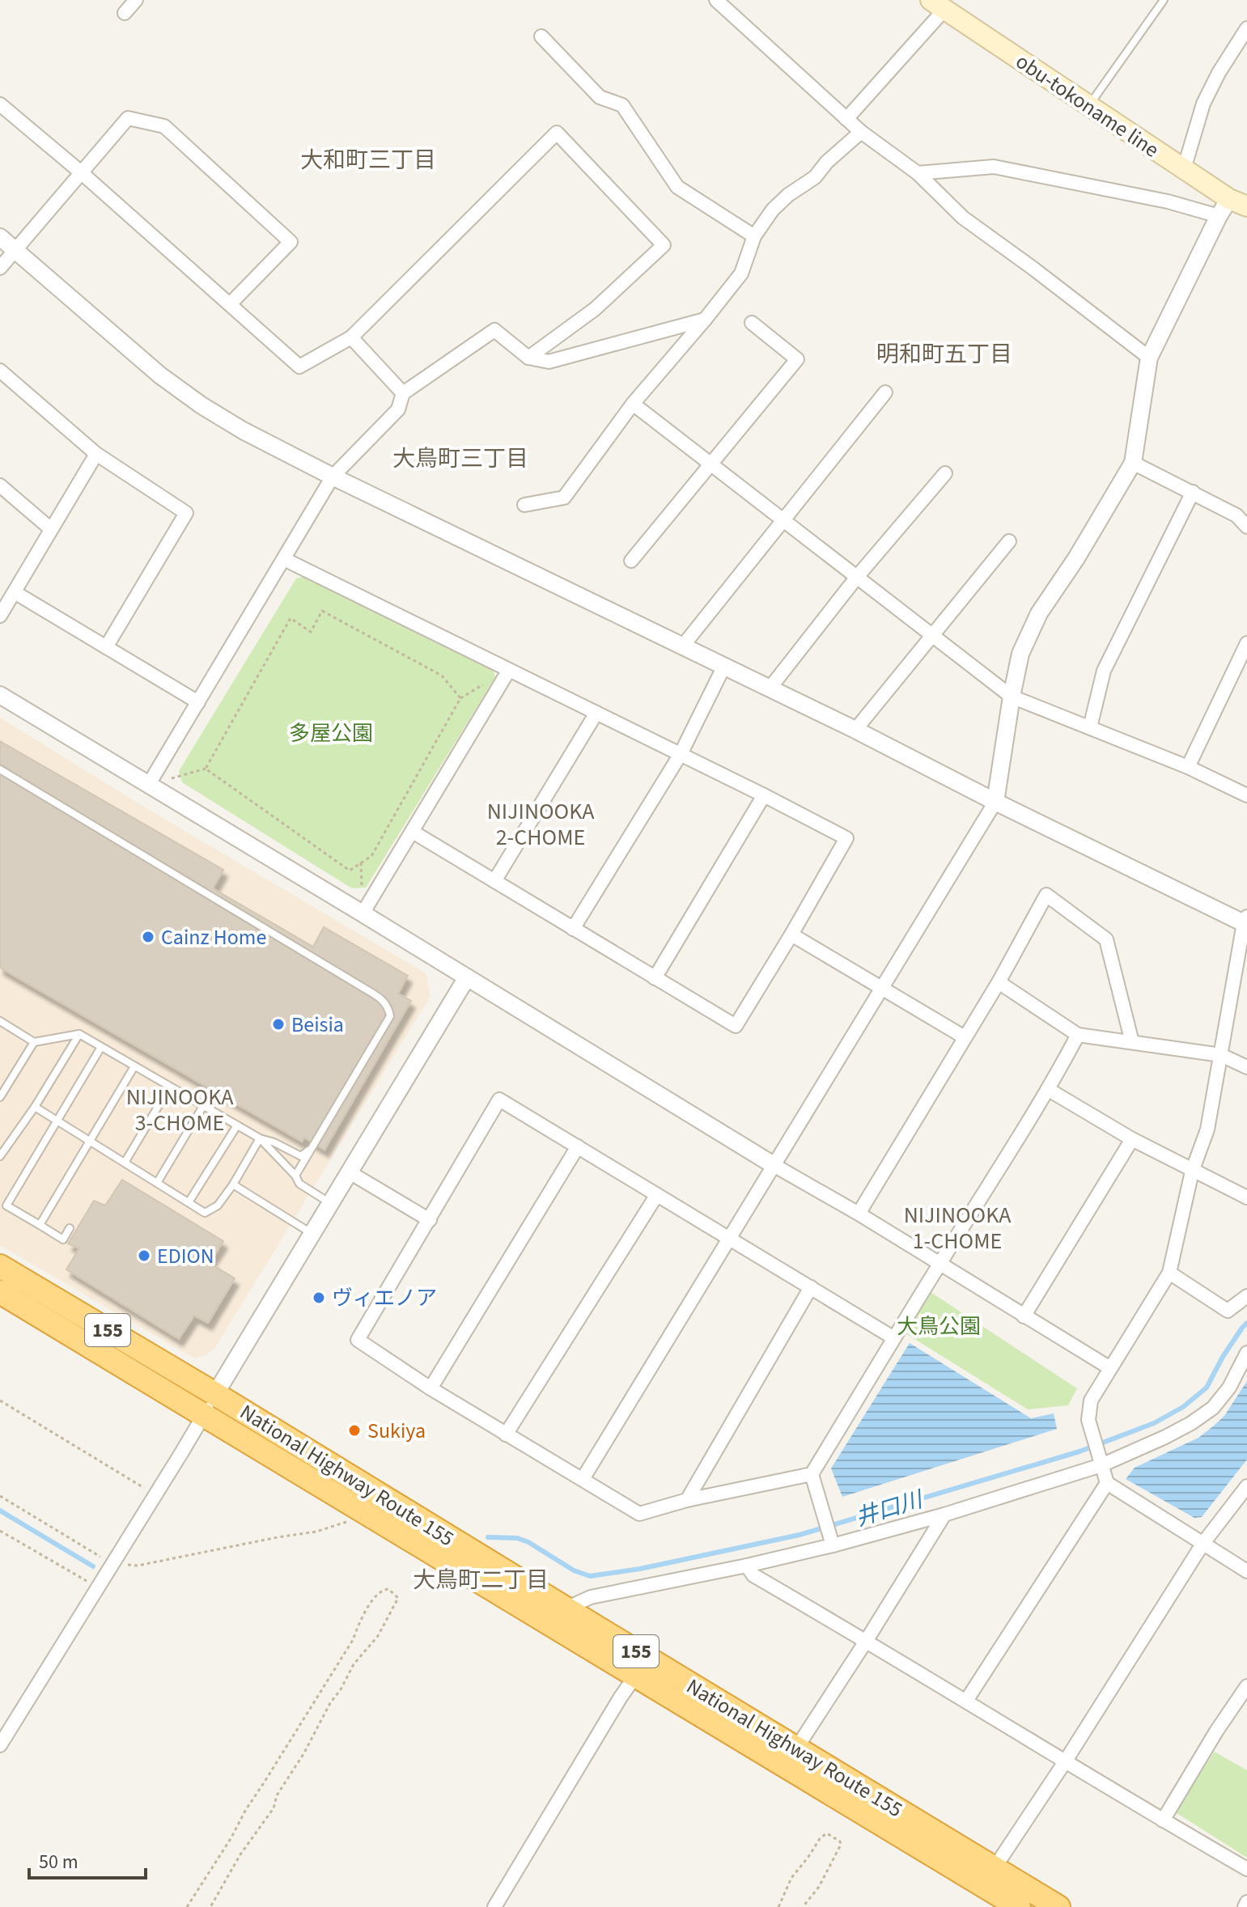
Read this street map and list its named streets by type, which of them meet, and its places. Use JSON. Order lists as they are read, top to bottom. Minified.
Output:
{"streets":{"highway":["155","National Highway Route 155"],"main road":["obu-tokoname line"]},"districts":["大和町三丁目","明和町五丁目","大鳥町三丁目","NIJINOOKA 2-CHOME","NIJINOOKA 3-CHOME","NIJINOOKA 1-CHOME","大鳥町二丁目"],"water":["井口川"],"parks":["多屋公園","大鳥公園"],"places":["Cainz Home","Beisia","EDION","ヴィエノア","Sukiya"],"scale_bar":"50 m"}
